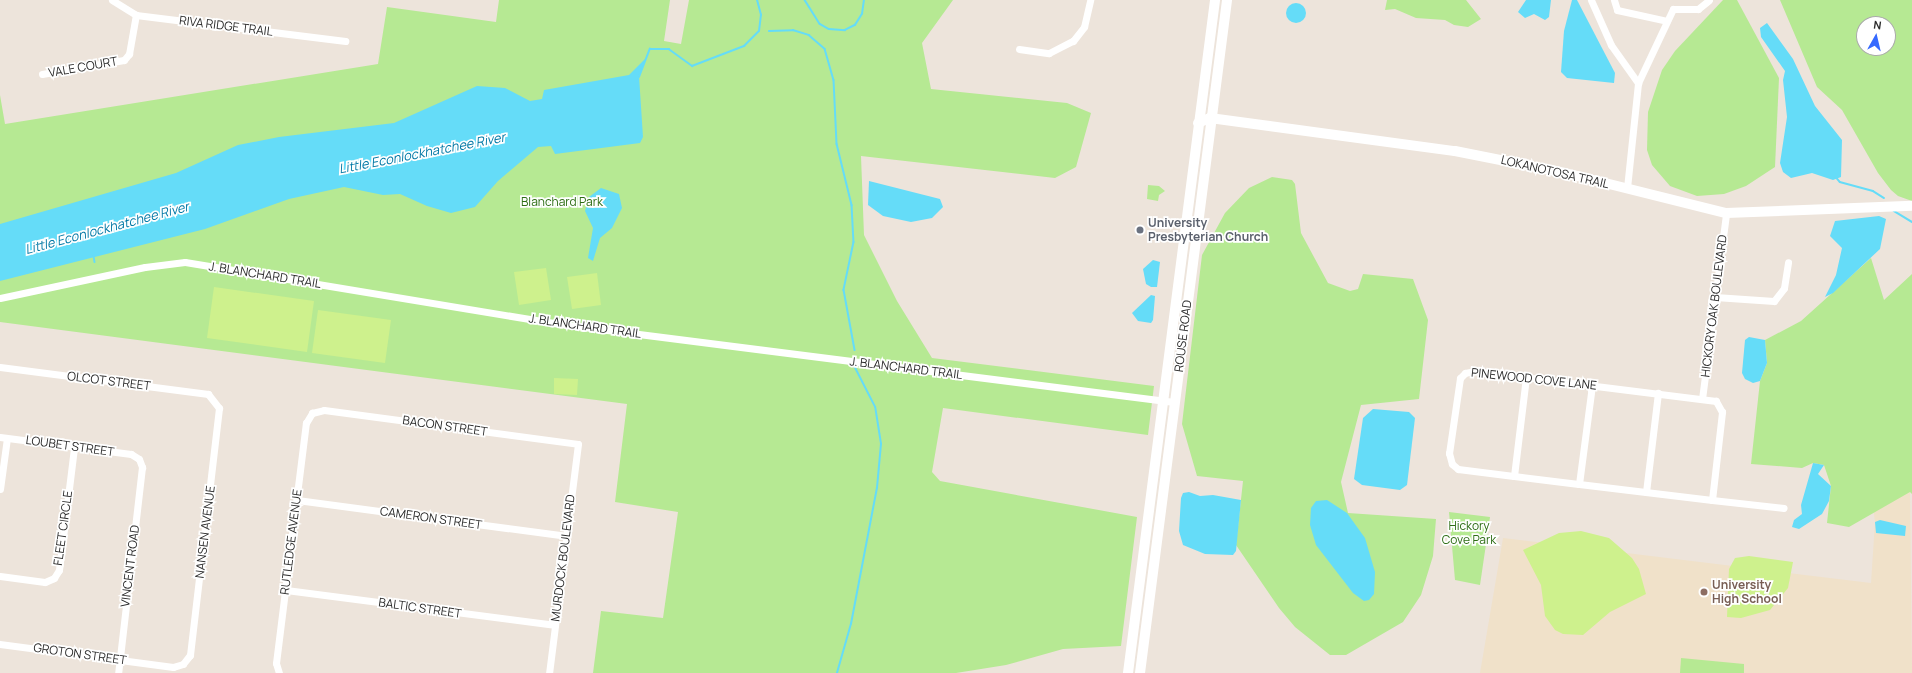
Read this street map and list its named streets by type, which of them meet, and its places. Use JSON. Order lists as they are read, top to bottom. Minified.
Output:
{"streets":{"street":["RIVA RIDGE TRAIL","VALE COURT","LOKANOTOSA TRAIL","J. BLANCHARD TRAIL","HICKORY OAK BOULEVARD","ROUSE ROAD","PINEWOOD COVE LANE","OLCOT STREET","BACON STREET","LOUBET STREET","CAMERON STREET","FLEET CIRCLE","NANSEN AVENUE","RUTLEDGE AVENUE","MURDOCK BOULEVARD","VINCENT ROAD","BALTIC STREET","GROTON STREET"]},"crossings":[["RIVA RIDGE TRAIL","VALE COURT"],["LOKANOTOSA TRAIL","HICKORY OAK BOULEVARD"],["LOKANOTOSA TRAIL","ROUSE ROAD"],["J. BLANCHARD TRAIL","ROUSE ROAD"],["HICKORY OAK BOULEVARD","PINEWOOD COVE LANE"],["OLCOT STREET","NANSEN AVENUE"],["BACON STREET","RUTLEDGE AVENUE"],["BACON STREET","MURDOCK BOULEVARD"],["LOUBET STREET","FLEET CIRCLE"],["LOUBET STREET","VINCENT ROAD"],["CAMERON STREET","RUTLEDGE AVENUE"],["CAMERON STREET","MURDOCK BOULEVARD"],["NANSEN AVENUE","GROTON STREET"],["RUTLEDGE AVENUE","BALTIC STREET"],["MURDOCK BOULEVARD","BALTIC STREET"],["VINCENT ROAD","GROTON STREET"]],"water":["Little Econlockhatchee River"],"parks":["Blanchard Park","Hickory Cove Park"],"places":["University Presbyterian Church","University High School"],"north":"top"}
